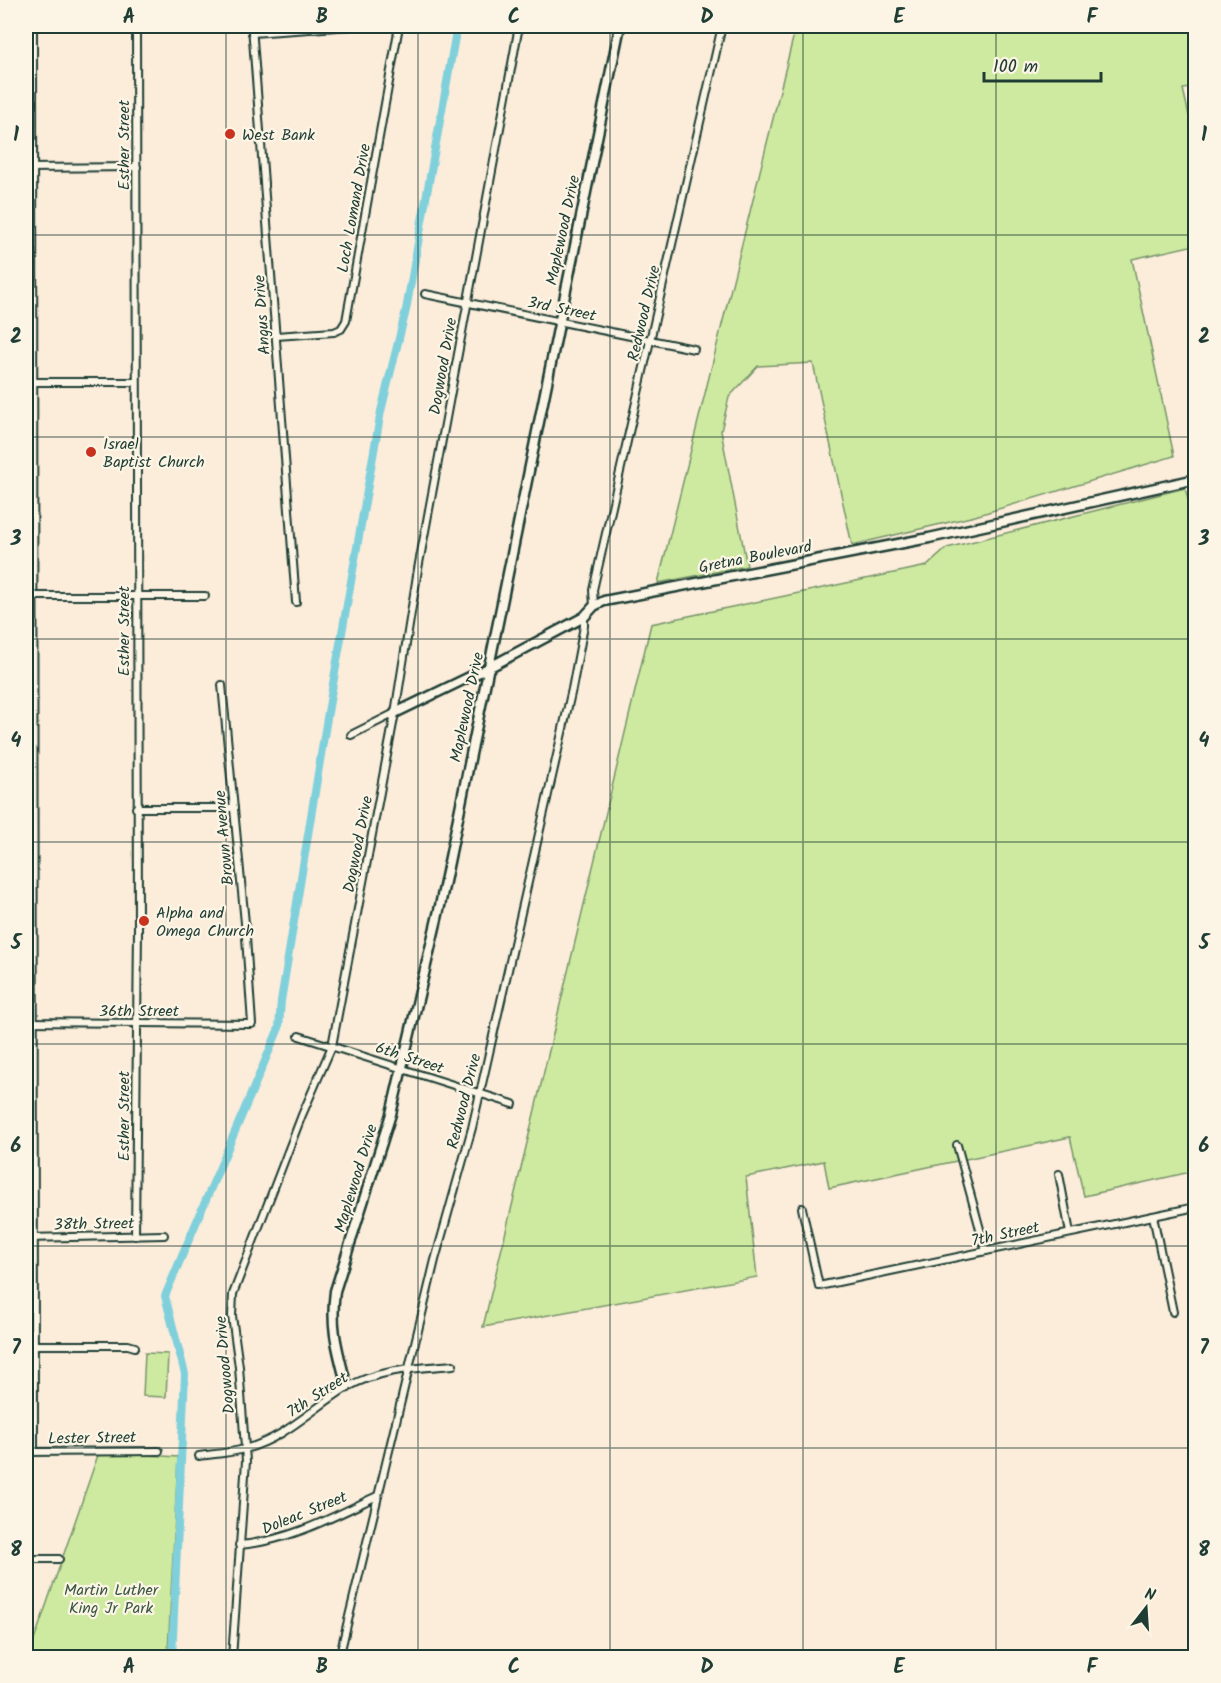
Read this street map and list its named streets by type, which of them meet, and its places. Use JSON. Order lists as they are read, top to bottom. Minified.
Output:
{"streets":{"street":["Esther Street","Loch Lomand Drive","Maplewood Drive","3rd Street","Redwood Drive","Angus Drive","Dogwood Drive","Gretna Boulevard","Brown Avenue","36th Street","6th Street","38th Street","7th Street","Lester Street","Doleac Street"]},"crossings":[["Esther Street","36th Street"],["Esther Street","38th Street"],["Loch Lomand Drive","Angus Drive"],["Maplewood Drive","3rd Street"],["Maplewood Drive","Gretna Boulevard"],["Maplewood Drive","6th Street"],["Maplewood Drive","7th Street"],["3rd Street","Redwood Drive"],["3rd Street","Dogwood Drive"],["Redwood Drive","Gretna Boulevard"],["Redwood Drive","6th Street"],["Redwood Drive","7th Street"],["Redwood Drive","Doleac Street"],["Dogwood Drive","Gretna Boulevard"],["Dogwood Drive","6th Street"],["Dogwood Drive","7th Street"],["Dogwood Drive","Doleac Street"],["Brown Avenue","36th Street"]],"parks":["Martin Luther King Jr Park"],"places":["West Bank","Israel Baptist Church","Alpha and Omega Church"],"scale_bar":"100 m","north":"top","grid":{"columns":["A","B","C","D","E","F"],"rows":["1","2","3","4","5","6","7","8"]}}
